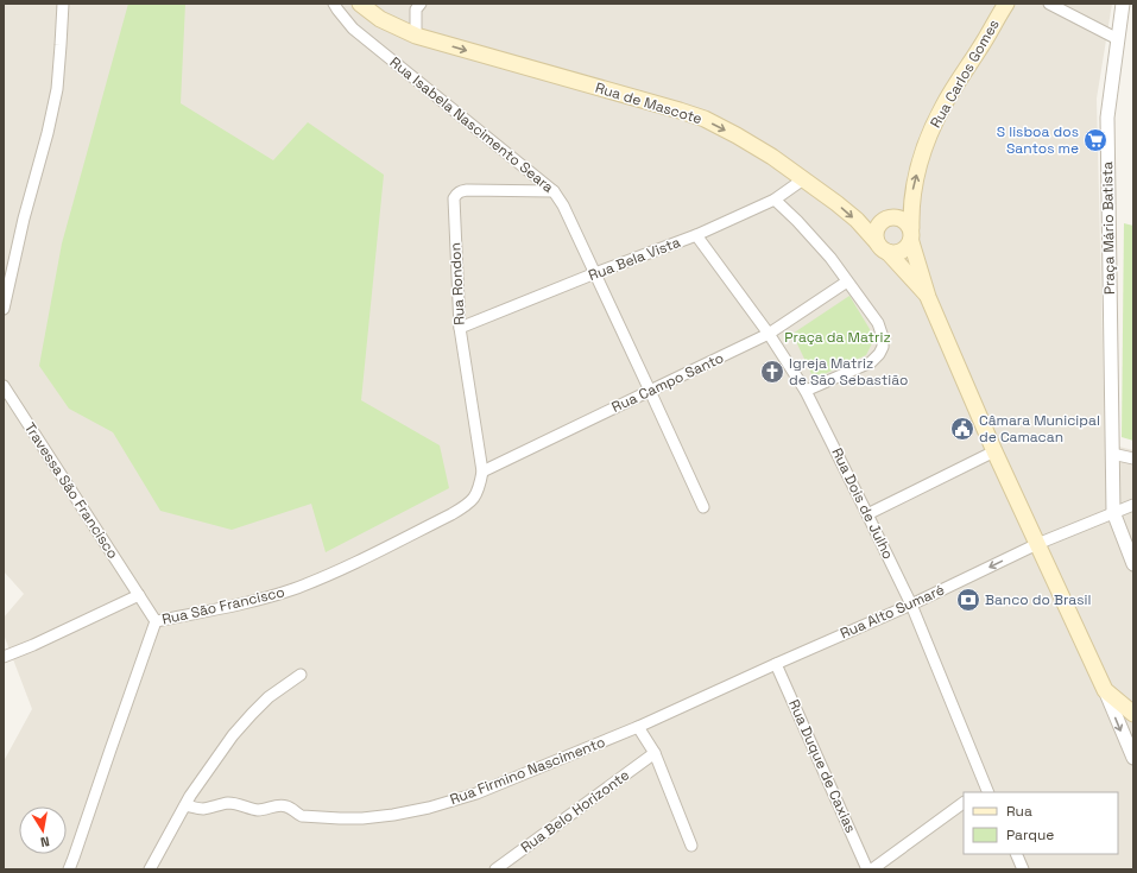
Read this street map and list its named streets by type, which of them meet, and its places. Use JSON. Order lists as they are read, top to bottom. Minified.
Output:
{"streets":{"main road":["Rua Carlos Gomes","Rua de Mascote"],"street":["Rua Isabela Nascimento Seara","Praça Mário Batista","Rua Bela Vista","Rua Rondon","Rua Campo Santo","Travessa São Francisco","Rua Dois de Julho","Rua São Francisco","Rua Alto Sumaré","Rua Duque de Caxias","Rua Firmino Nascimento","Rua Belo Horizonte"]},"crossings":[["Rua Carlos Gomes","Rua de Mascote"],["Rua de Mascote","Rua Bela Vista"],["Rua Isabela Nascimento Seara","Rua Bela Vista"],["Rua Isabela Nascimento Seara","Rua Rondon"],["Rua Isabela Nascimento Seara","Rua Campo Santo"],["Praça Mário Batista","Rua Alto Sumaré"],["Rua Bela Vista","Rua Rondon"],["Rua Bela Vista","Rua Dois de Julho"],["Rua Rondon","Rua Campo Santo"],["Rua Rondon","Rua São Francisco"],["Rua Campo Santo","Rua Dois de Julho"],["Rua Campo Santo","Rua São Francisco"],["Travessa São Francisco","Rua São Francisco"],["Rua Dois de Julho","Rua Alto Sumaré"],["Rua Alto Sumaré","Rua Duque de Caxias"],["Rua Alto Sumaré","Rua Firmino Nascimento"],["Rua Duque de Caxias","Rua Firmino Nascimento"]],"one_way":["Rua Carlos Gomes","Rua de Mascote","Rua Alto Sumaré"],"parks":["Praça da Matriz"],"places":{"supermarket":["S lisboa dos Santos me"],"church":["Igreja Matriz de São Sebastião"],"public building":["Câmara Municipal de Camacan"],"bank":["Banco do Brasil"]},"legend":["Rua","Parque"],"north":"bottom"}
